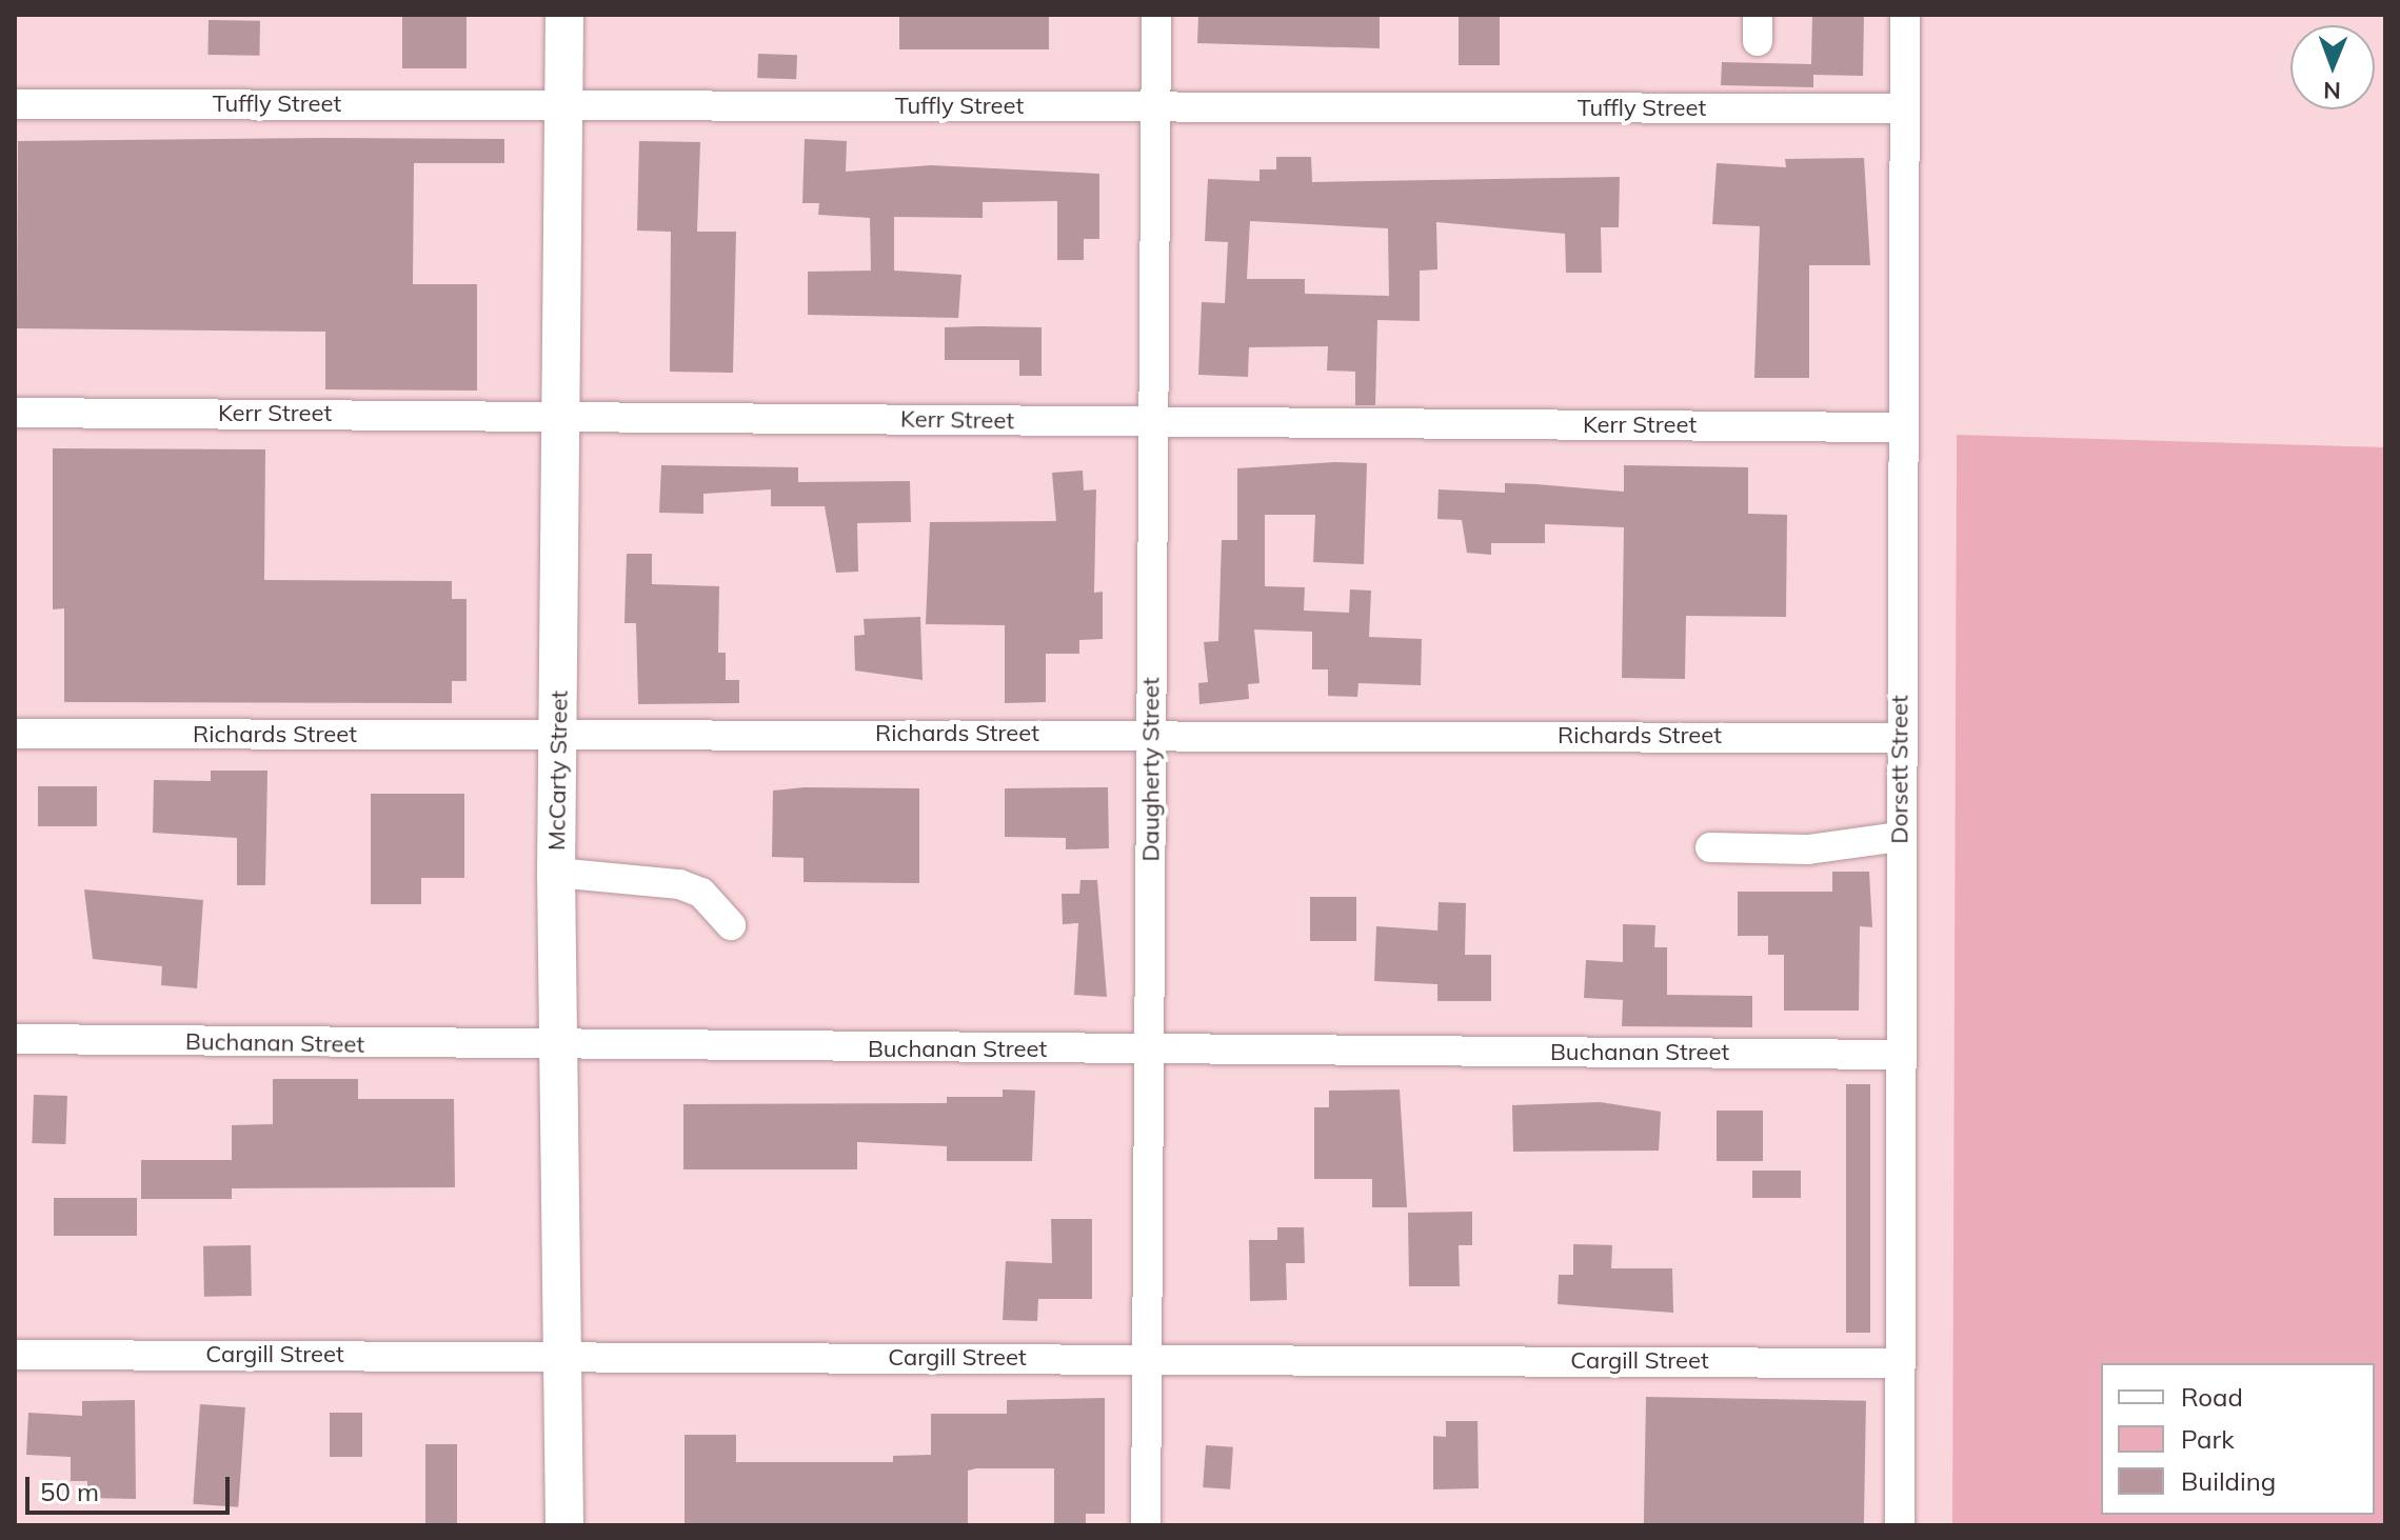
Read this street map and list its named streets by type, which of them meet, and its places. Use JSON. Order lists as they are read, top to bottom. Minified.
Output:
{"streets":{"main road":["McCarty Street"],"street":["Tuffly Street","Kerr Street","Richards Street","Daugherty Street","Dorsett Street","Buchanan Street","Cargill Street"]},"crossings":[["Tuffly Street","Daugherty Street"],["Tuffly Street","Dorsett Street"],["Tuffly Street","McCarty Street"],["Kerr Street","Daugherty Street"],["Kerr Street","Dorsett Street"],["Kerr Street","McCarty Street"],["Richards Street","Daugherty Street"],["Richards Street","Dorsett Street"],["Richards Street","McCarty Street"],["Daugherty Street","Buchanan Street"],["Daugherty Street","Cargill Street"],["Dorsett Street","Buchanan Street"],["Dorsett Street","Cargill Street"],["McCarty Street","Buchanan Street"],["McCarty Street","Cargill Street"]],"legend":["Road","Park","Building"],"scale_bar":"50 m","north":"bottom"}
